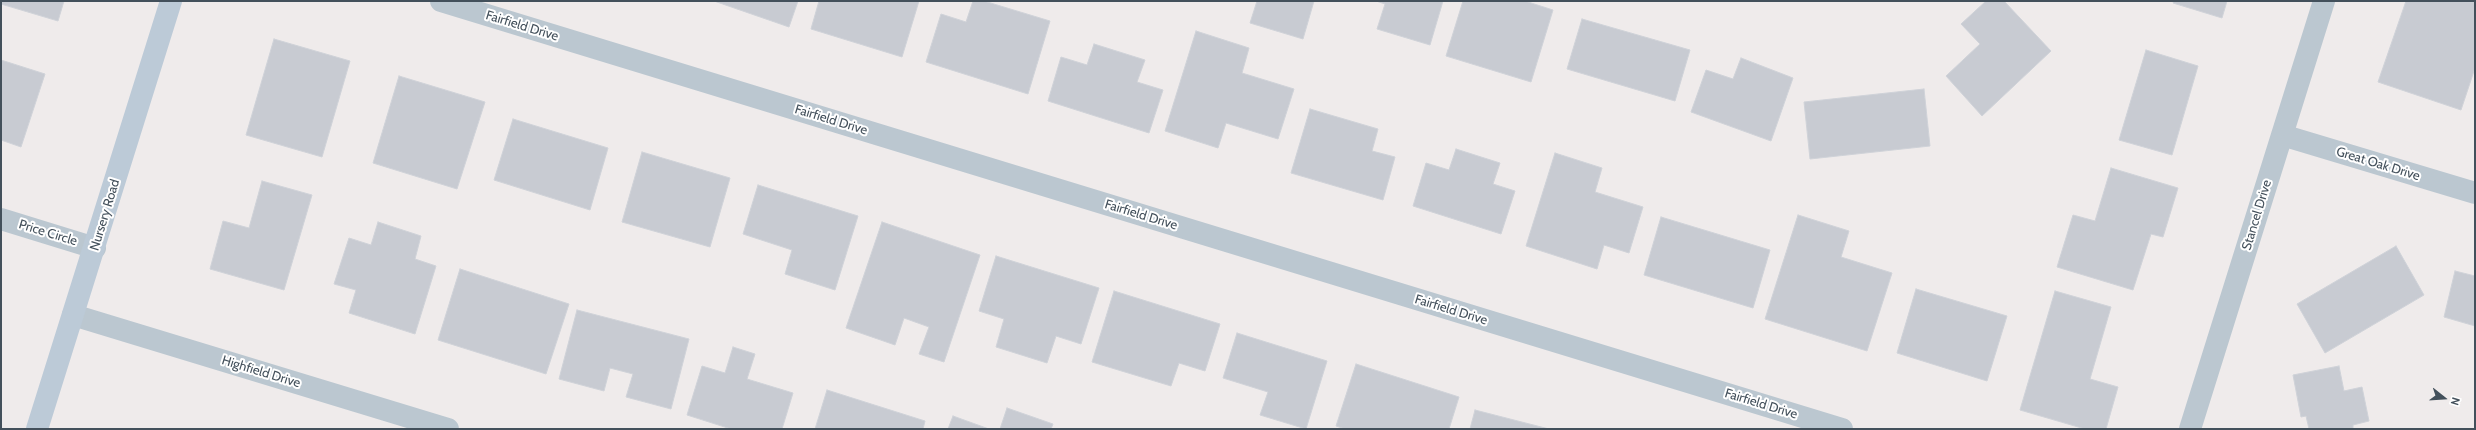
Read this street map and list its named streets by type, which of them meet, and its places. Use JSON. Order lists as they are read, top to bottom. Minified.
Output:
{"streets":{"street":["Fairfield Drive","Great Oak Drive","Nursery Road","Stancel Drive","Price Circle","Highfield Drive"]},"crossings":[["Great Oak Drive","Stancel Drive"],["Nursery Road","Price Circle"],["Nursery Road","Highfield Drive"]],"north":"right"}
